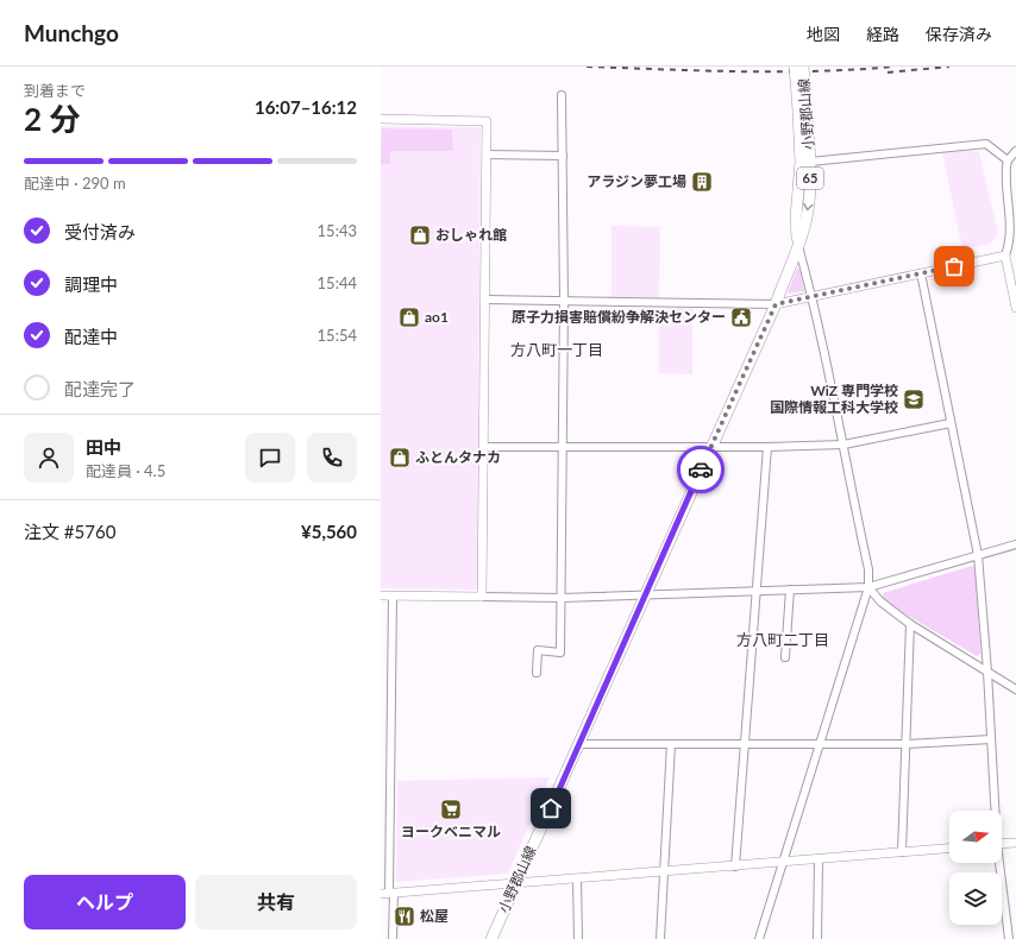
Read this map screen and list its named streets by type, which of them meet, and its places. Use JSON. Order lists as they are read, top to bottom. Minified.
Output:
{"streets":{"main road":["小野郡山線","65"]},"districts":["方八町一丁目","方八町二丁目"],"places":{"building":["アラジン夢工場"],"shop":["おしゃれ館","ao1","ふとんタナカ"],"public building":["原子力損害賠償紛争解決センター"],"school or university":["WiZ 専門学校 国際情報工科大学校"],"supermarket":["ヨークベニマル"],"restaurant":["松屋"]},"north":"right","page":{"header":"Munchgo","nav":["地図","経路","保存済み"],"heading":["2 分","到着まで","16:07–16:12"],"panel":["田中","配達員 · 4.5","注文 #5760","¥5,560"],"bar":"配達中 · 290 m","list":[["受付済み","15:43"],["調理中","15:44"],["配達中","15:54"],"配達完了"],"buttons":["ヘルプ","共有"]}}
